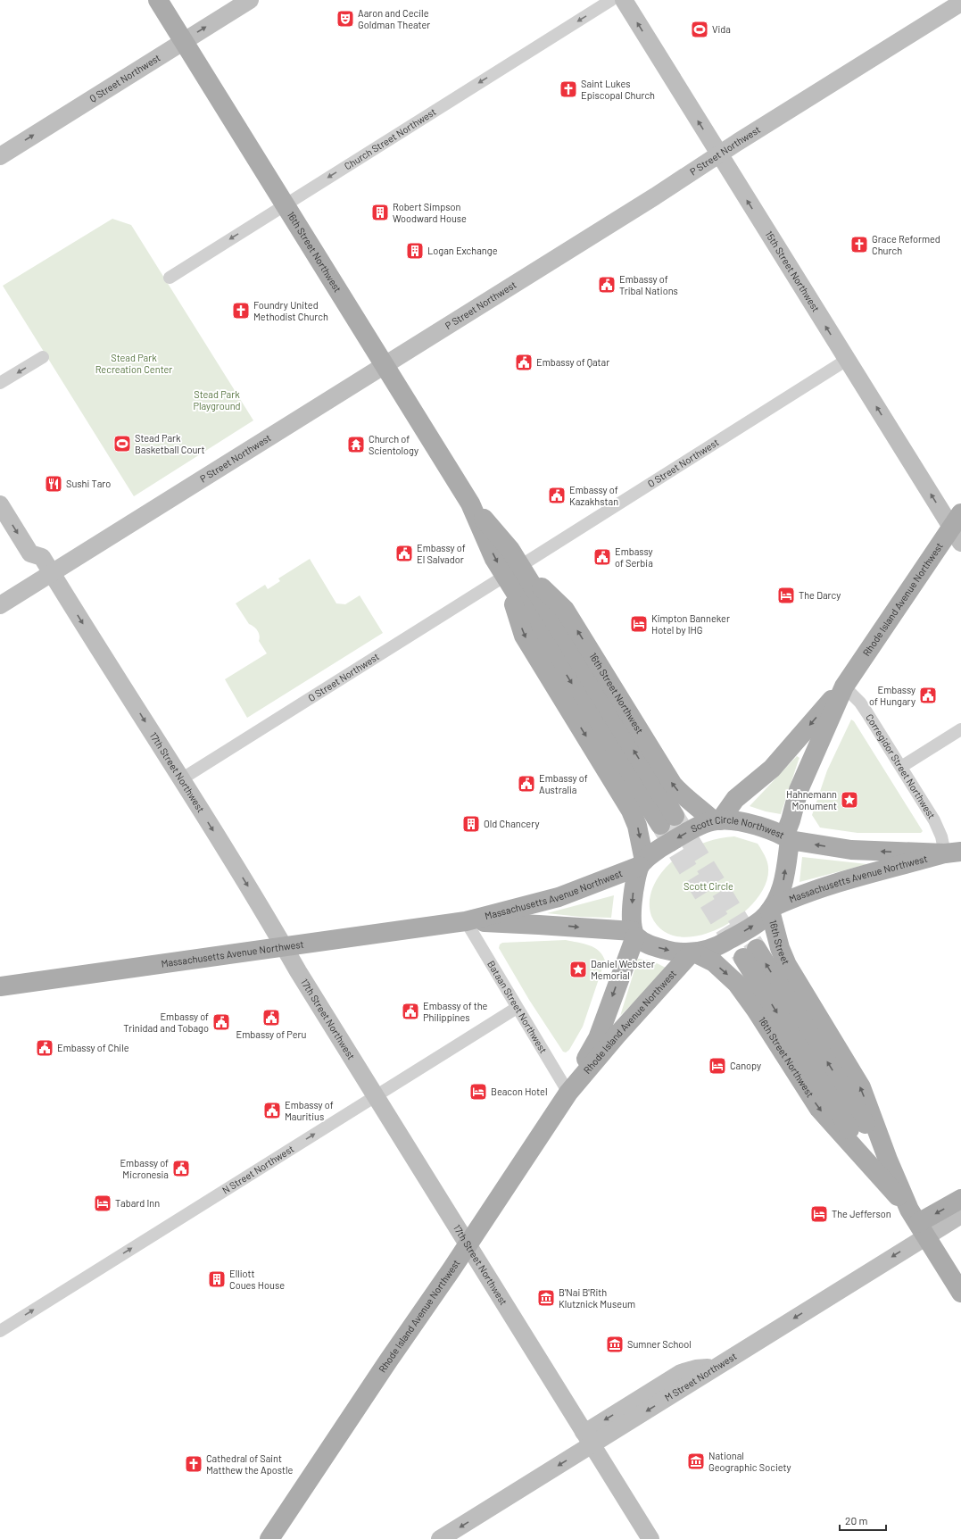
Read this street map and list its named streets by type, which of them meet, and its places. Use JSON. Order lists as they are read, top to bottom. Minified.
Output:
{"streets":{"main road":["Q Street Northwest","P Street Northwest","16th Street Northwest","15th Street Northwest","Rhode Island Avenue Northwest","17th Street Northwest","Scott Circle Northwest","Massachusetts Avenue Northwest","16th Street","M Street Northwest"],"street":["Church Street Northwest","O Street Northwest","Corregidor Street Northwest","Bataan Street Northwest","N Street Northwest"]},"crossings":[["Q Street Northwest","16th Street Northwest"],["Church Street Northwest","16th Street Northwest"],["P Street Northwest","16th Street Northwest"],["P Street Northwest","15th Street Northwest"],["P Street Northwest","17th Street Northwest"],["16th Street Northwest","O Street Northwest"],["16th Street Northwest","Rhode Island Avenue Northwest"],["16th Street Northwest","Scott Circle Northwest"],["16th Street Northwest","Massachusetts Avenue Northwest"],["16th Street Northwest","16th Street"],["16th Street Northwest","M Street Northwest"],["15th Street Northwest","O Street Northwest"],["15th Street Northwest","Rhode Island Avenue Northwest"],["O Street Northwest","17th Street Northwest"],["Rhode Island Avenue Northwest","Corregidor Street Northwest"],["Rhode Island Avenue Northwest","17th Street Northwest"],["Rhode Island Avenue Northwest","Scott Circle Northwest"],["Rhode Island Avenue Northwest","Massachusetts Avenue Northwest"],["Rhode Island Avenue Northwest","Bataan Street Northwest"],["Corregidor Street Northwest","Massachusetts Avenue Northwest"],["17th Street Northwest","Massachusetts Avenue Northwest"],["17th Street Northwest","N Street Northwest"],["17th Street Northwest","M Street Northwest"],["Scott Circle Northwest","Massachusetts Avenue Northwest"],["Scott Circle Northwest","16th Street"],["Massachusetts Avenue Northwest","16th Street"],["Massachusetts Avenue Northwest","Bataan Street Northwest"],["Bataan Street Northwest","N Street Northwest"]],"one_way":["Q Street Northwest","Church Street Northwest","15th Street Northwest","17th Street Northwest","N Street Northwest","M Street Northwest"],"parks":["Stead Park Recreation Center","Stead Park Playground","Scott Circle"],"places":{"theatre":["Aaron and Cecile Goldman Theater"],"sports":["Vida","Stead Park Basketball Court"],"church":["Saint Lukes Episcopal Church","Grace Reformed Church","Foundry United Methodist Church","Cathedral of Saint Matthew the Apostle"],"building":["Robert Simpson Woodward House","Logan Exchange","Old Chancery","Elliott Coues House"],"public building":["Embassy of Tribal Nations","Embassy of Qatar","Embassy of Kazakhstan","Embassy of El Salvador","Embassy of Serbia","Embassy of Hungary","Embassy of Australia","Embassy of the Philippines","Embassy of Peru","Embassy of Trinidad and Tobago","Embassy of Chile","Embassy of Mauritius","Embassy of Micronesia"],"temple":["Church of Scientology"],"restaurant":["Sushi Taro"],"hotel":["The Darcy","Kimpton Banneker Hotel by IHG","Canopy","Beacon Hotel","Tabard Inn","The Jefferson"],"place":["Hahnemann Monument","Daniel Webster Memorial"],"museum":["B'Nai B'Rith Klutznick Museum","Sumner School","National Geographic Society"]},"scale_bar":"20 m"}
